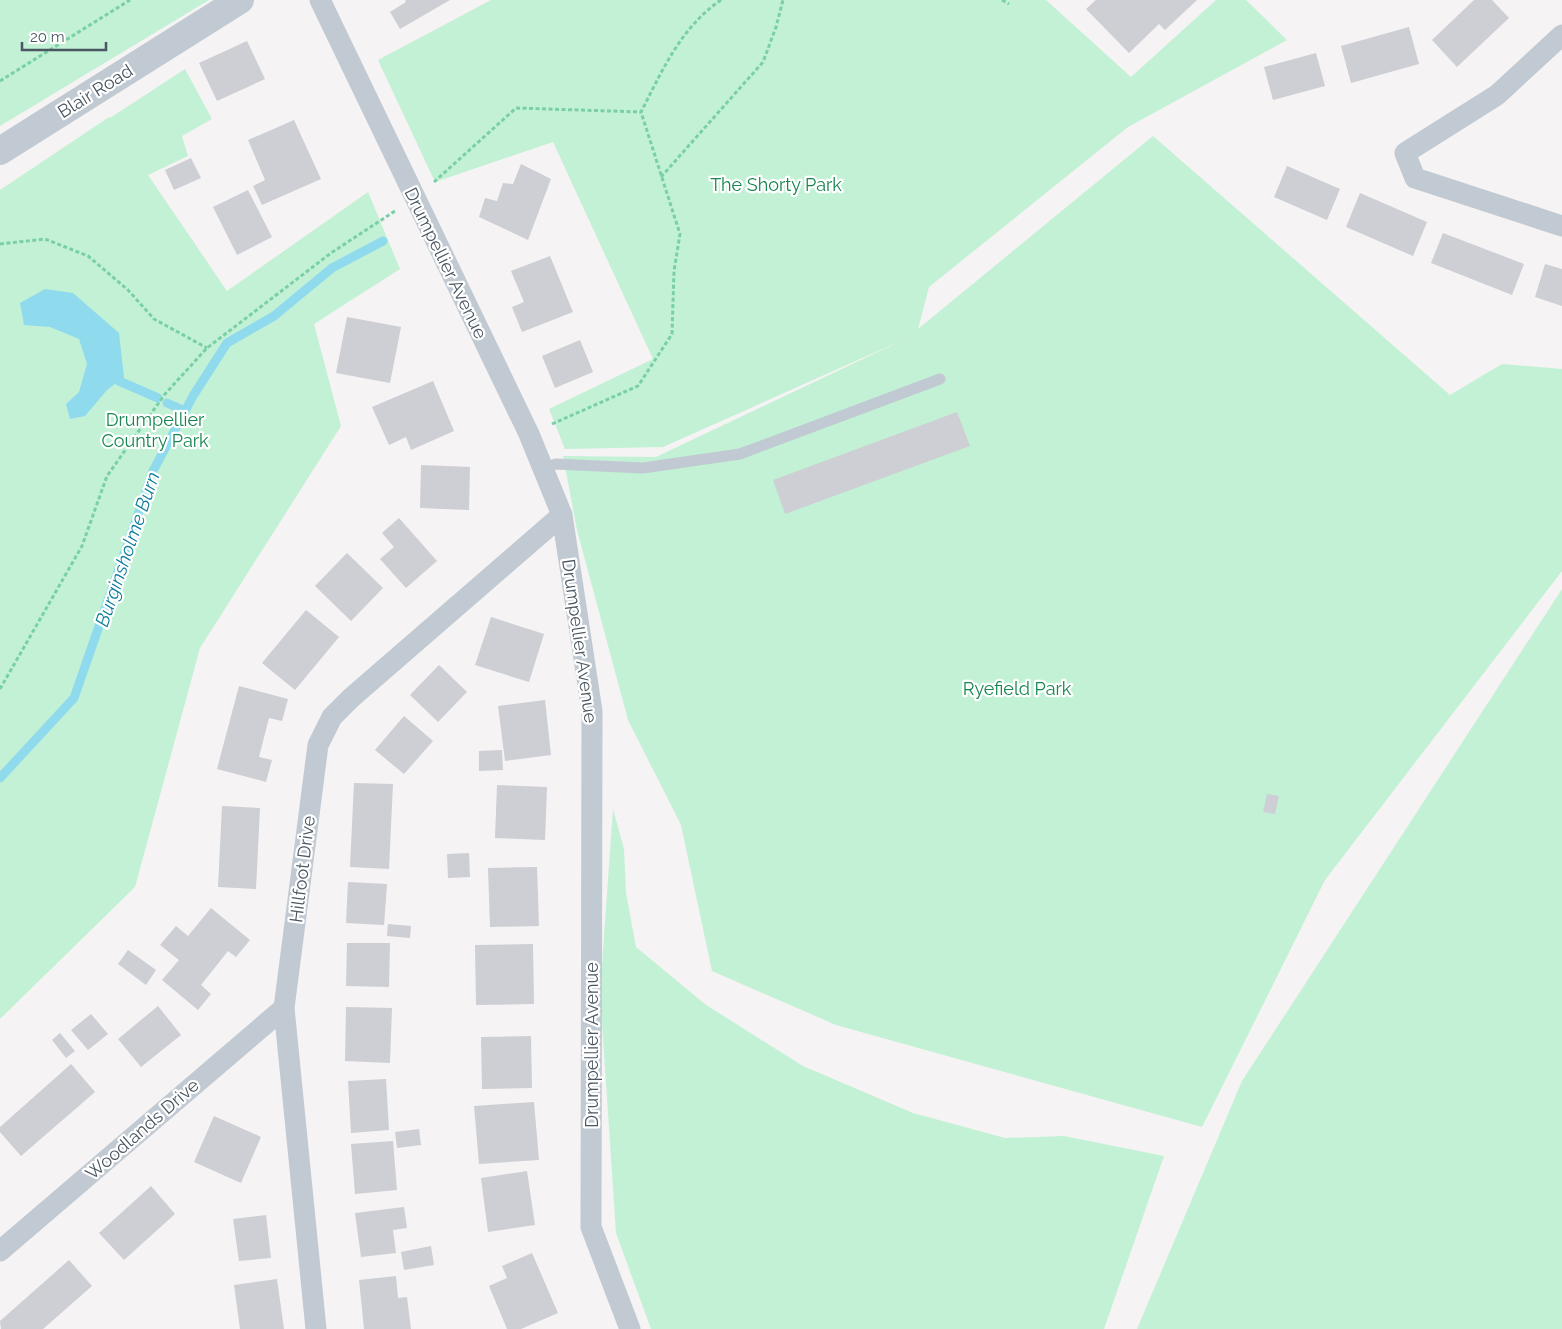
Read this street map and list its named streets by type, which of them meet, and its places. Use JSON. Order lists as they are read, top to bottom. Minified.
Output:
{"streets":{"street":["Blair Road","Drumpellier Avenue","Hillfoot Drive","Woodlands Drive"]},"crossings":[["Drumpellier Avenue","Hillfoot Drive"],["Hillfoot Drive","Woodlands Drive"]],"water":["Burginsholme Burn"],"parks":["The Shorty Park","Drumpellier Country Park","Ryefield Park"],"scale_bar":"20 m"}
